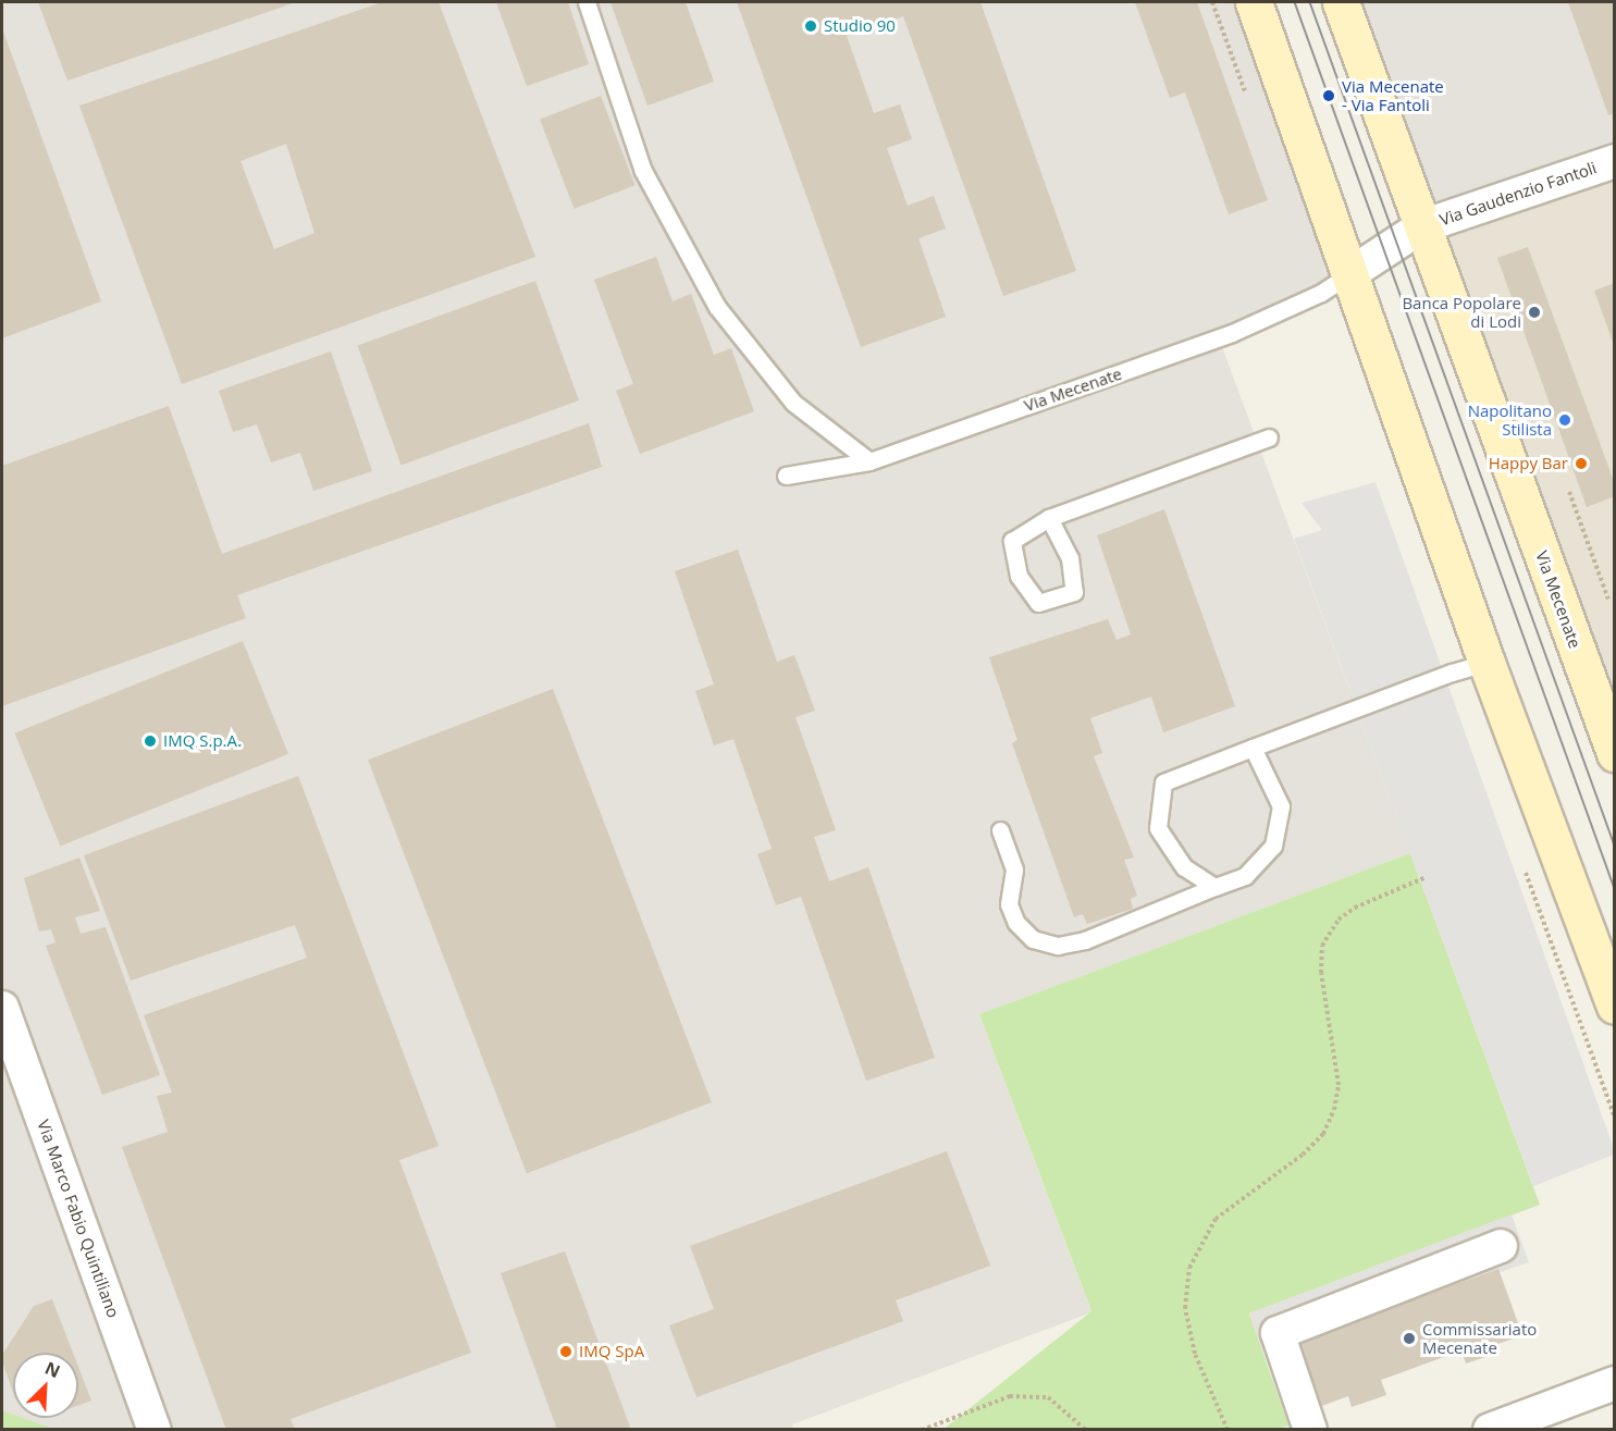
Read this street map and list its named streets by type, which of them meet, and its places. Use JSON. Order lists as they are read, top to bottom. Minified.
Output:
{"streets":{"main road":["Via Mecenate"],"street":["Via Gaudenzio Fantoli","Via Marco Fabio Quintiliano"]},"crossings":[["Via Gaudenzio Fantoli","Via Mecenate"]],"places":["Studio 90","Via Mecenate - Via Fantoli","Banca Popolare di Lodi","Napolitano Stilista","Happy Bar","IMQ S.p.A.","Commissariato Mecenate","IMQ SpA"],"north":"top right"}
